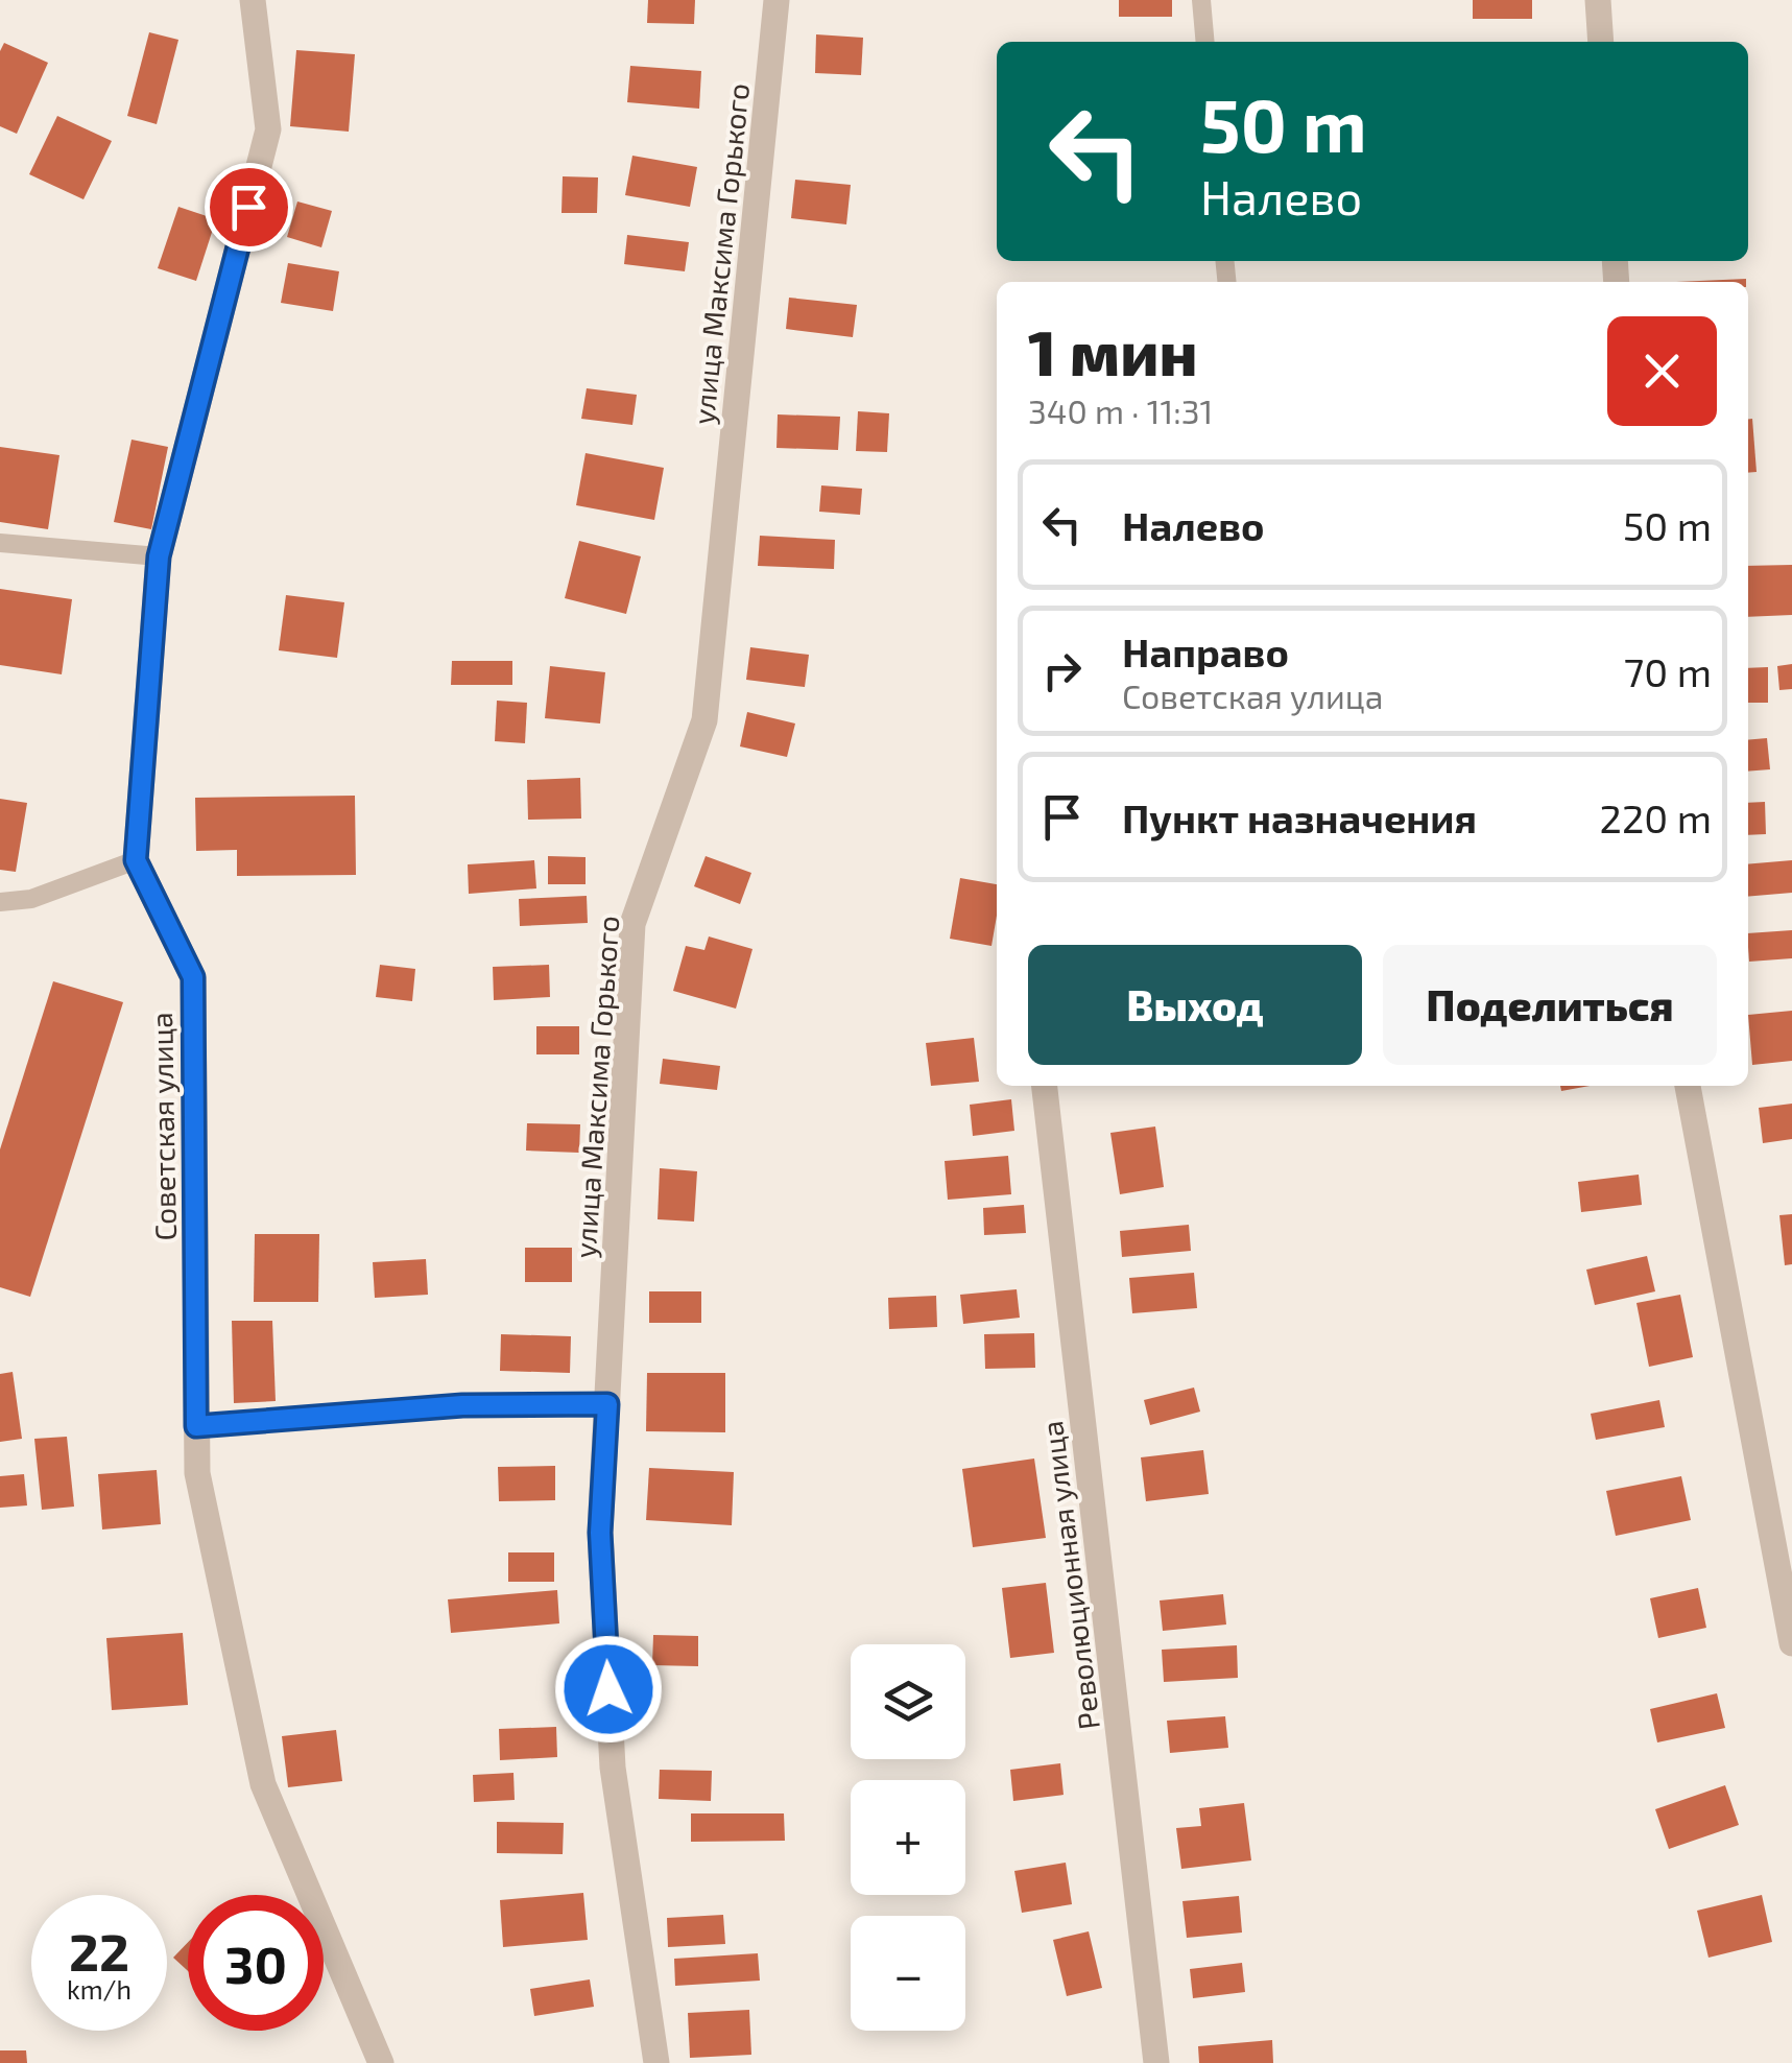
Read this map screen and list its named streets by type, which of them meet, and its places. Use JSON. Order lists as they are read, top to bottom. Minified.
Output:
{"streets":{"street":["улица Максима Горького","Советская улица","Революционная улица"]},"page":{"turn":["50 m","Налево"],"heading":["1 мин","340 m · 11:31"],"list":[{"name":"Налево","value":"50 m"},{"name":"Направо","note":"Советская улица","value":"70 m"},{"name":"Пункт назначения","value":"220 m"}],"buttons":["Выход","Поделиться"],"map_buttons":["+","−"],"speed":"22 km/h","limit":"30"}}
